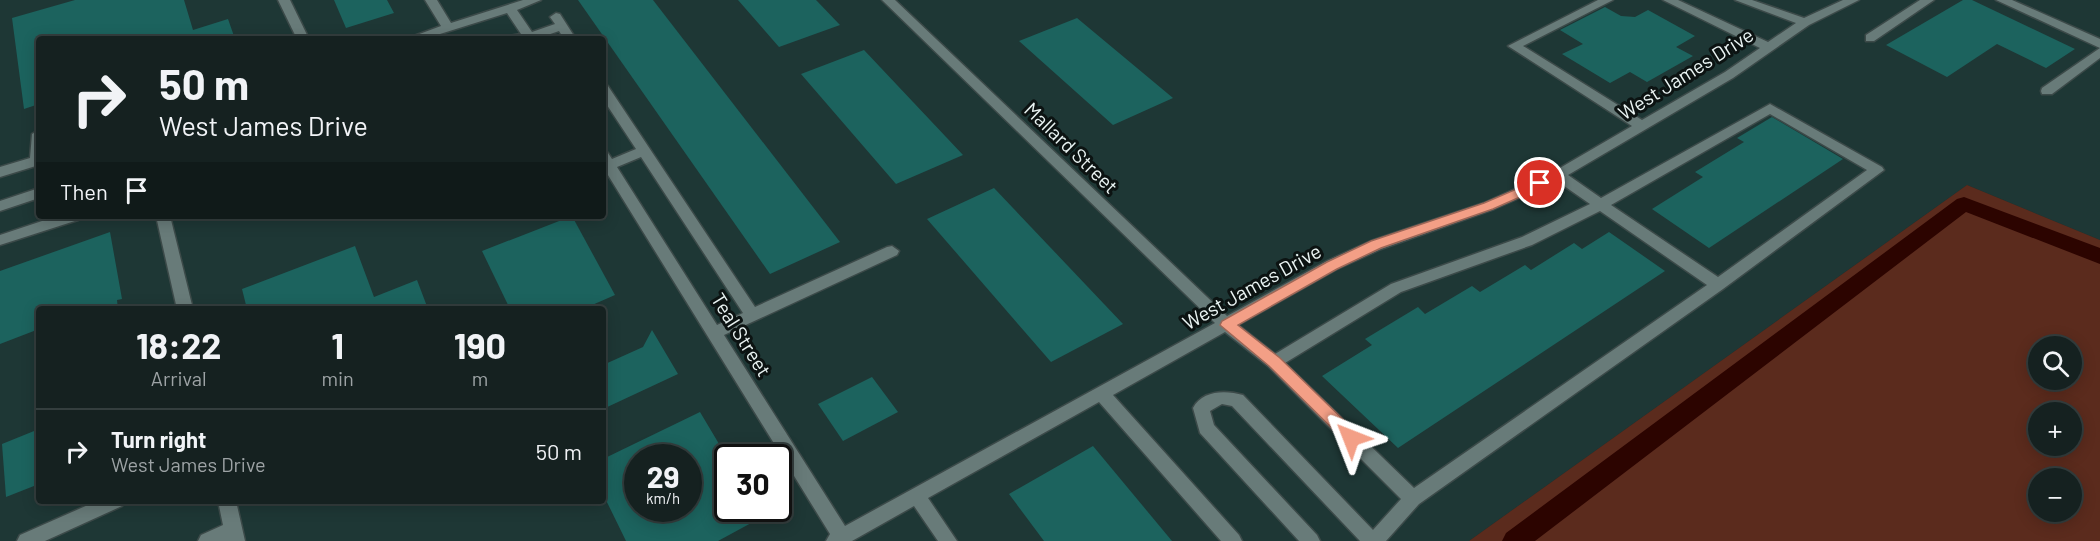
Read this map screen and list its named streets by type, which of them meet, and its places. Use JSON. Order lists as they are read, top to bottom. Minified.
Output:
{"streets":{"street":["West James Drive","Mallard Street","Teal Street"]},"crossings":[["West James Drive","Mallard Street"],["West James Drive","Teal Street"]],"page":{"turn":["50 m","West James Drive"],"then":"Then","eta":["18:22","Arrival","1","min","190","m"],"map_buttons":["+","−"],"list":[{"name":"Turn right","note":"West James Drive","value":"50 m"}],"speed":"29 km/h","limit":"30"}}
